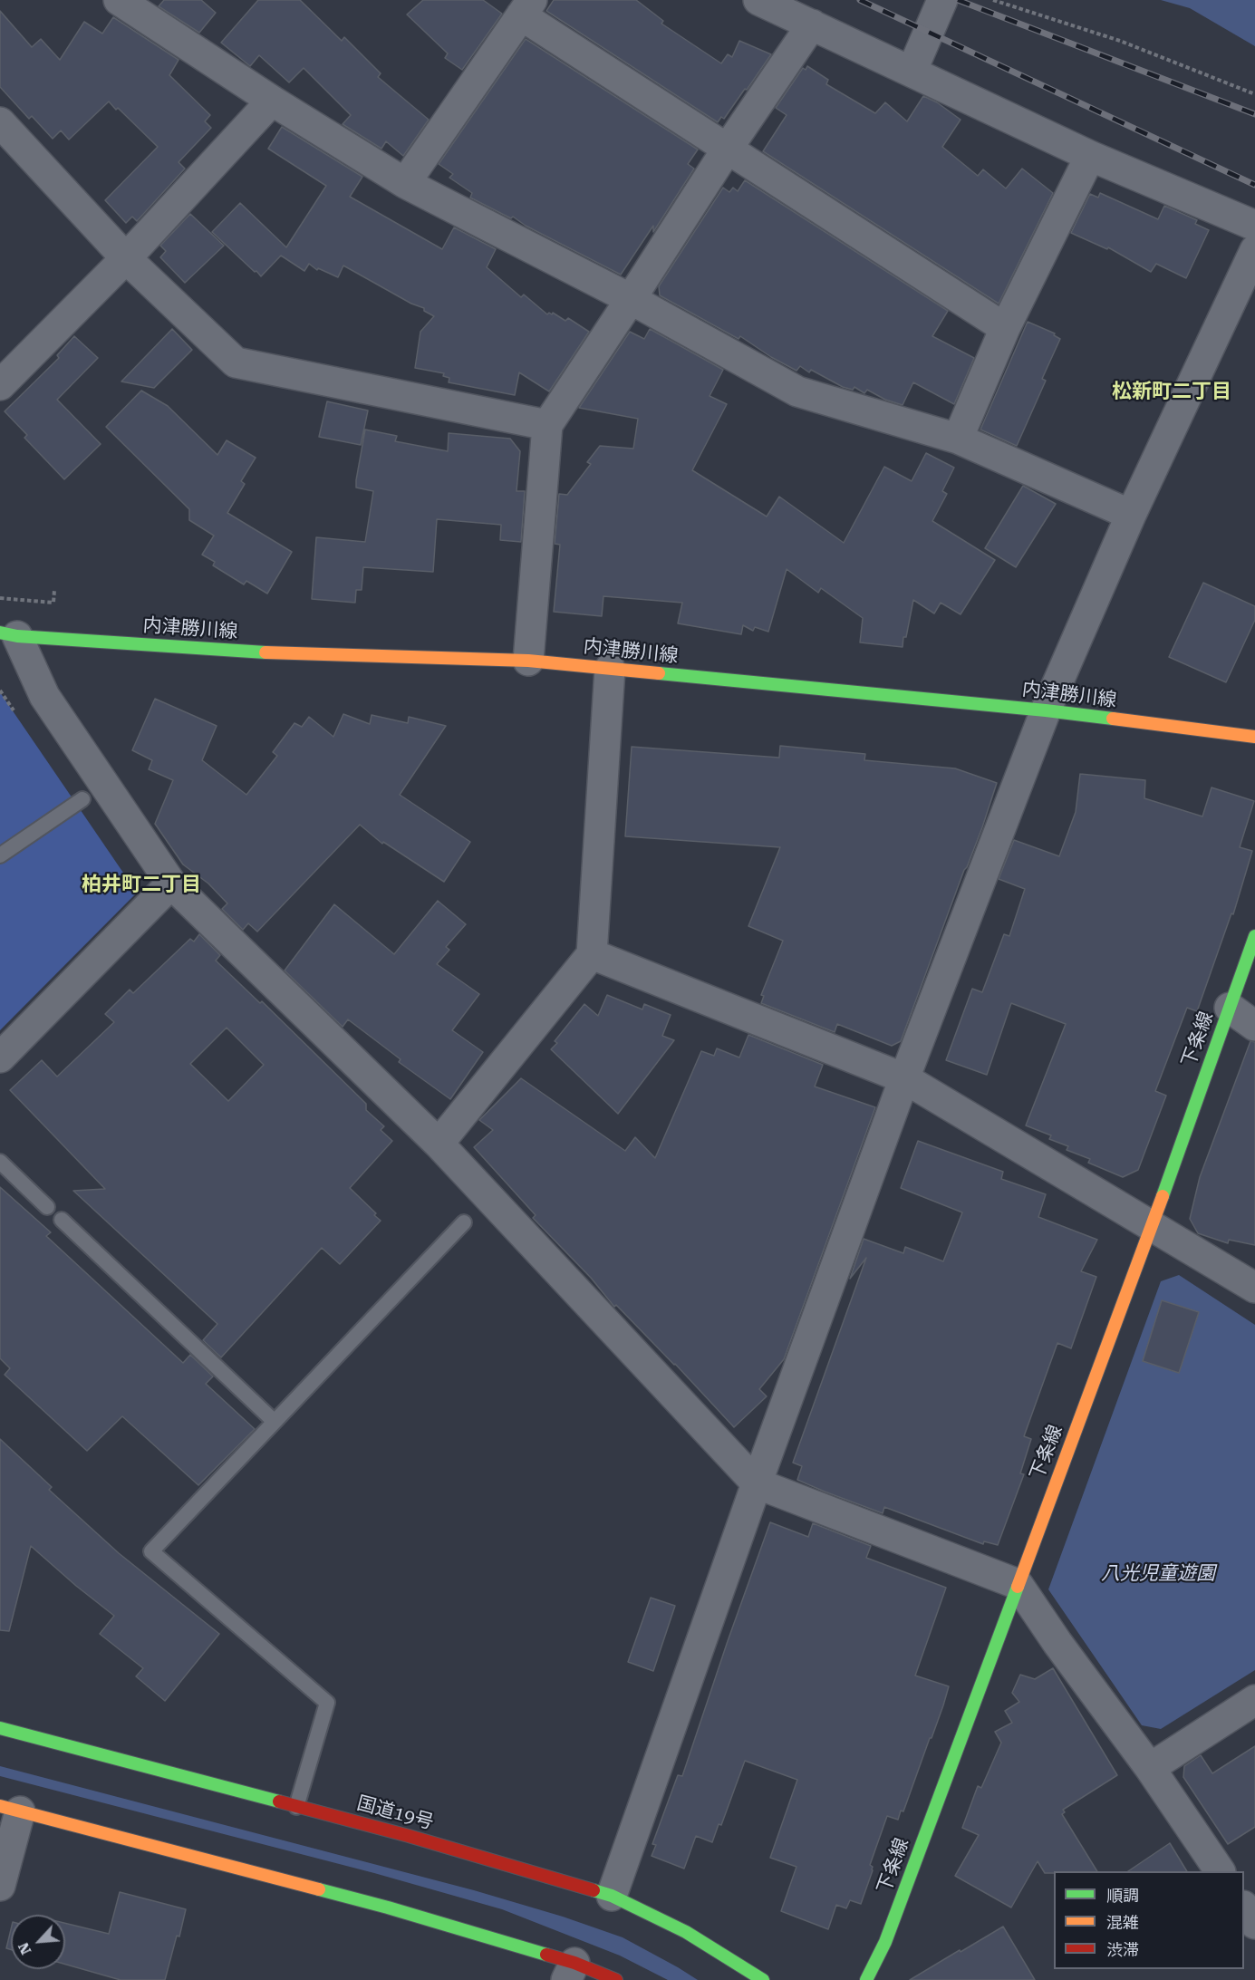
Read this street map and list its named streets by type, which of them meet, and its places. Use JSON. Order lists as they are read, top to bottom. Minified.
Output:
{"streets":{"main road":["内津勝川線","下条線","国道19号"]},"districts":["松新町二丁目","柏井町二丁目"],"parks":["八光児童遊園"],"legend":["順調","混雑","渋滞"],"north":"bottom left"}
